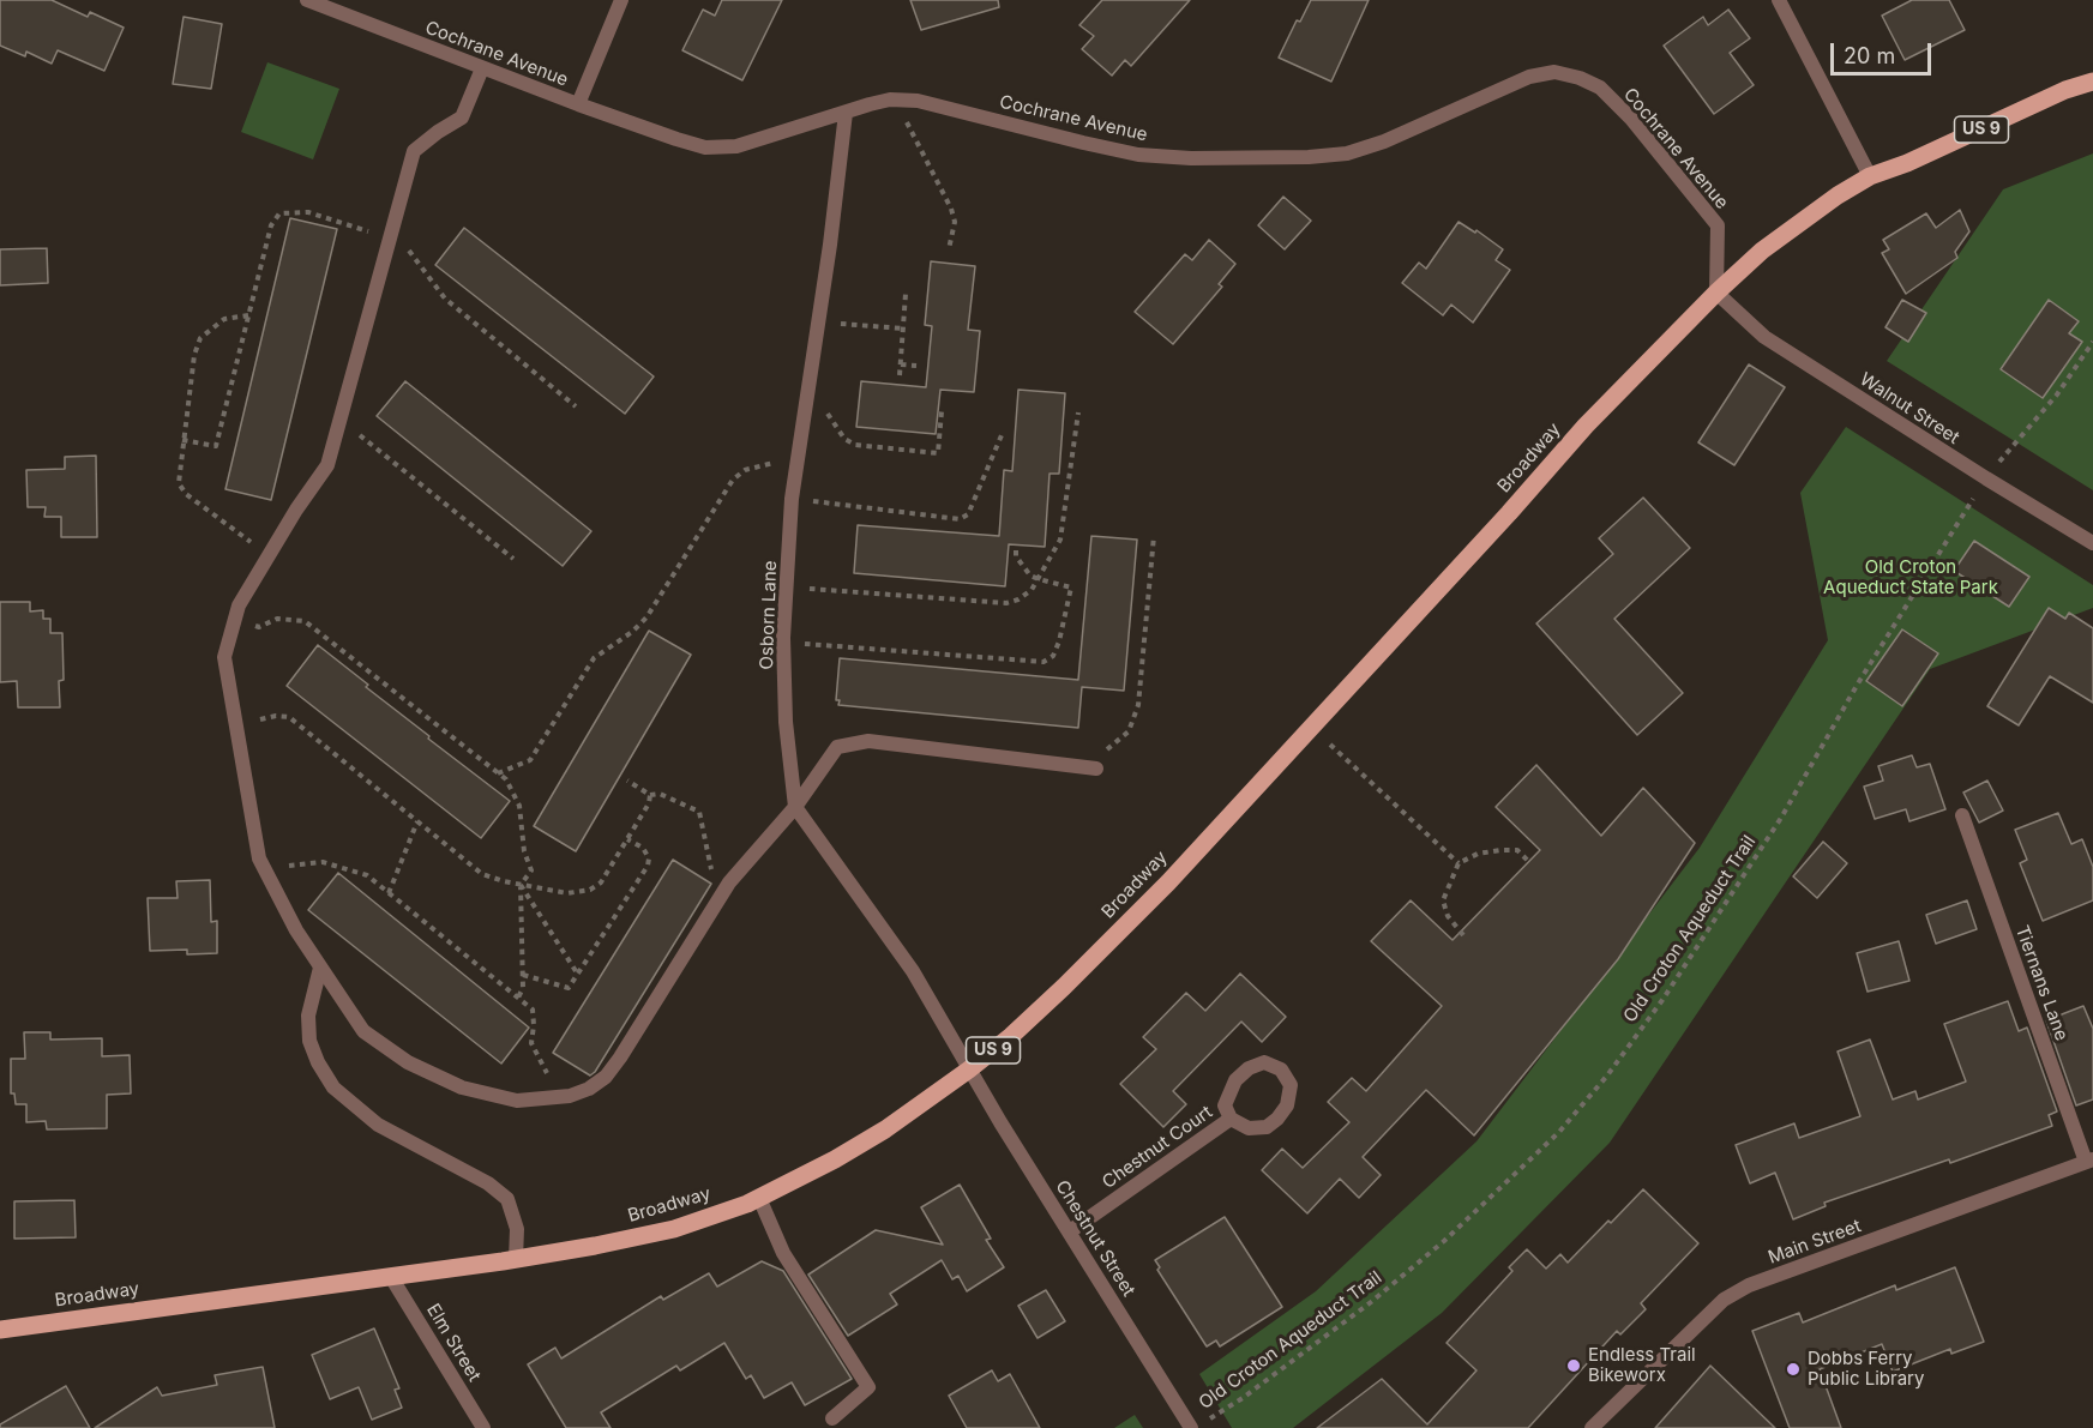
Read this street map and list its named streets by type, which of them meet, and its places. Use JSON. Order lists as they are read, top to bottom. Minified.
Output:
{"streets":{"main road":["US 9","Broadway"],"street":["Cochrane Avenue","Walnut Street","Osborn Lane","Tiernans Lane","Chestnut Court","Chestnut Street","Main Street","Elm Street"],"path":["Old Croton Aqueduct Trail"]},"crossings":[["Cochrane Avenue","Walnut Street"],["Cochrane Avenue","Broadway"],["Cochrane Avenue","Osborn Lane"],["Walnut Street","Broadway"],["Walnut Street","Old Croton Aqueduct Trail"],["Broadway","Osborn Lane"],["Broadway","Chestnut Street"],["Broadway","Elm Street"],["Osborn Lane","Chestnut Street"],["Tiernans Lane","Main Street"],["Chestnut Court","Chestnut Street"]],"parks":["Old Croton Aqueduct State Park"],"places":["Endless Trail Bikeworx","Dobbs Ferry Public Library"],"scale_bar":"20 m"}
